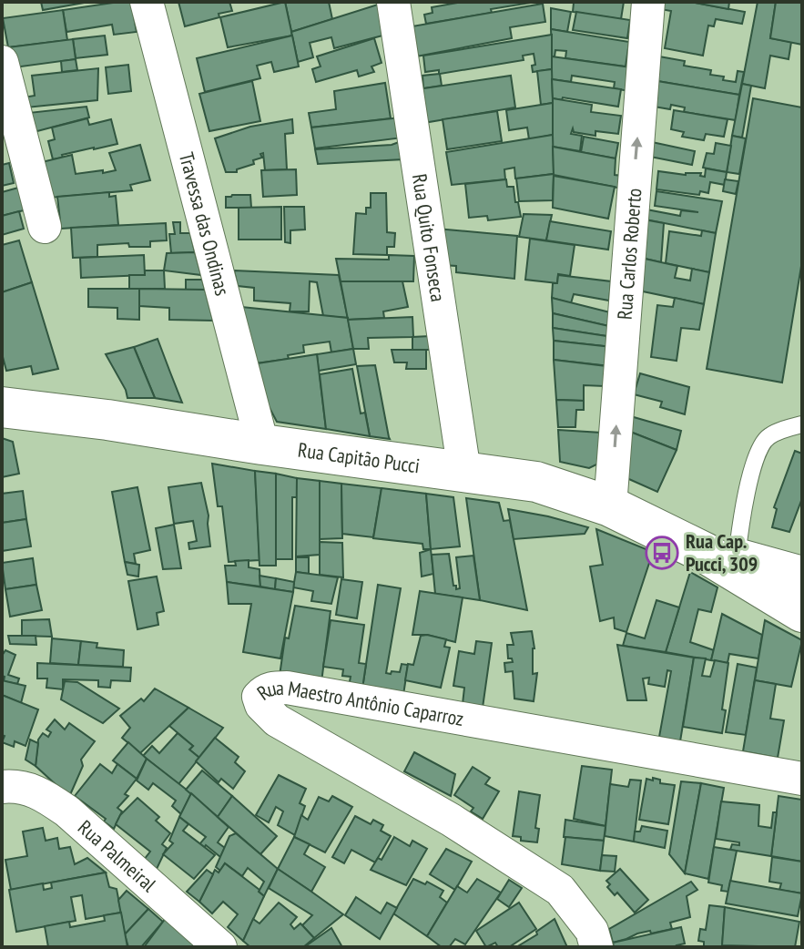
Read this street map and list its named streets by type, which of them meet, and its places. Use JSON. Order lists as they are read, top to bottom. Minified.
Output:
{"streets":{"main road":["Rua Capitão Pucci"],"street":["Travessa das Ondinas","Rua Quito Fonseca","Rua Carlos Roberto","Rua Maestro Antônio Caparroz","Rua Palmeiral"]},"crossings":[["Travessa das Ondinas","Rua Capitão Pucci"],["Rua Quito Fonseca","Rua Capitão Pucci"],["Rua Carlos Roberto","Rua Capitão Pucci"]],"one_way":["Rua Carlos Roberto"],"places":{"bus stop":["Rua Cap. Pucci, 309"]}}
